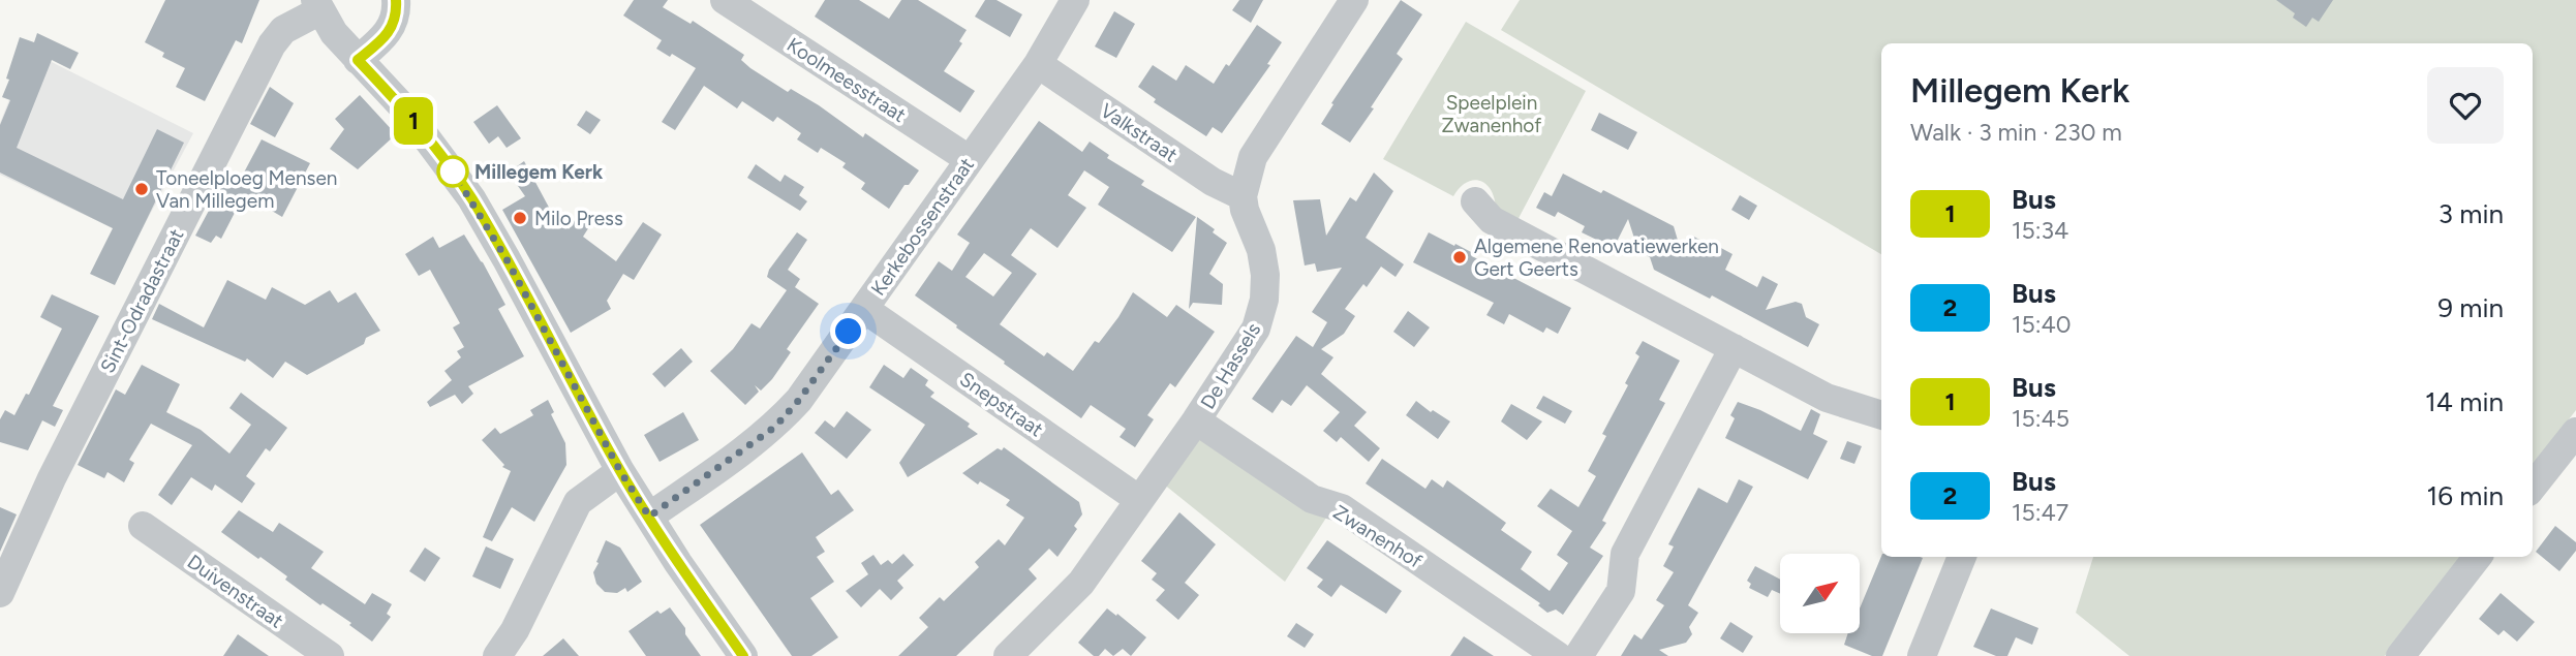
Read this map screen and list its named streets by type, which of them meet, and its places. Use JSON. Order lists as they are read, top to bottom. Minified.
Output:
{"streets":{"street":["Koolmeesstraat","Valkstraat","Kerkebossenstraat","Sint-Odradastraat","De Hassels","Snepstraat","Zwanenhof","Duivenstraat"]},"crossings":[["Koolmeesstraat","Kerkebossenstraat"],["Valkstraat","Kerkebossenstraat"],["Valkstraat","De Hassels"],["Kerkebossenstraat","Snepstraat"],["De Hassels","Snepstraat"],["De Hassels","Zwanenhof"]],"parks":["Speelplein Zwanenhof"],"places":["Millegem Kerk","Toneelploeg Mensen Van Millegem","Milo Press","Algemene Renovatiewerken Gert Geerts"],"lines":["bus line 1"],"north":"top right","page":{"on_map":"1","heading":["Millegem Kerk","Walk · 3 min · 230 m"],"list":[{"mark":"1","name":"Bus","note":"15:34","value":"3 min"},{"mark":"2","name":"Bus","note":"15:40","value":"9 min"},{"mark":"1","name":"Bus","note":"15:45","value":"14 min"},{"mark":"2","name":"Bus","note":"15:47","value":"16 min"}]}}
